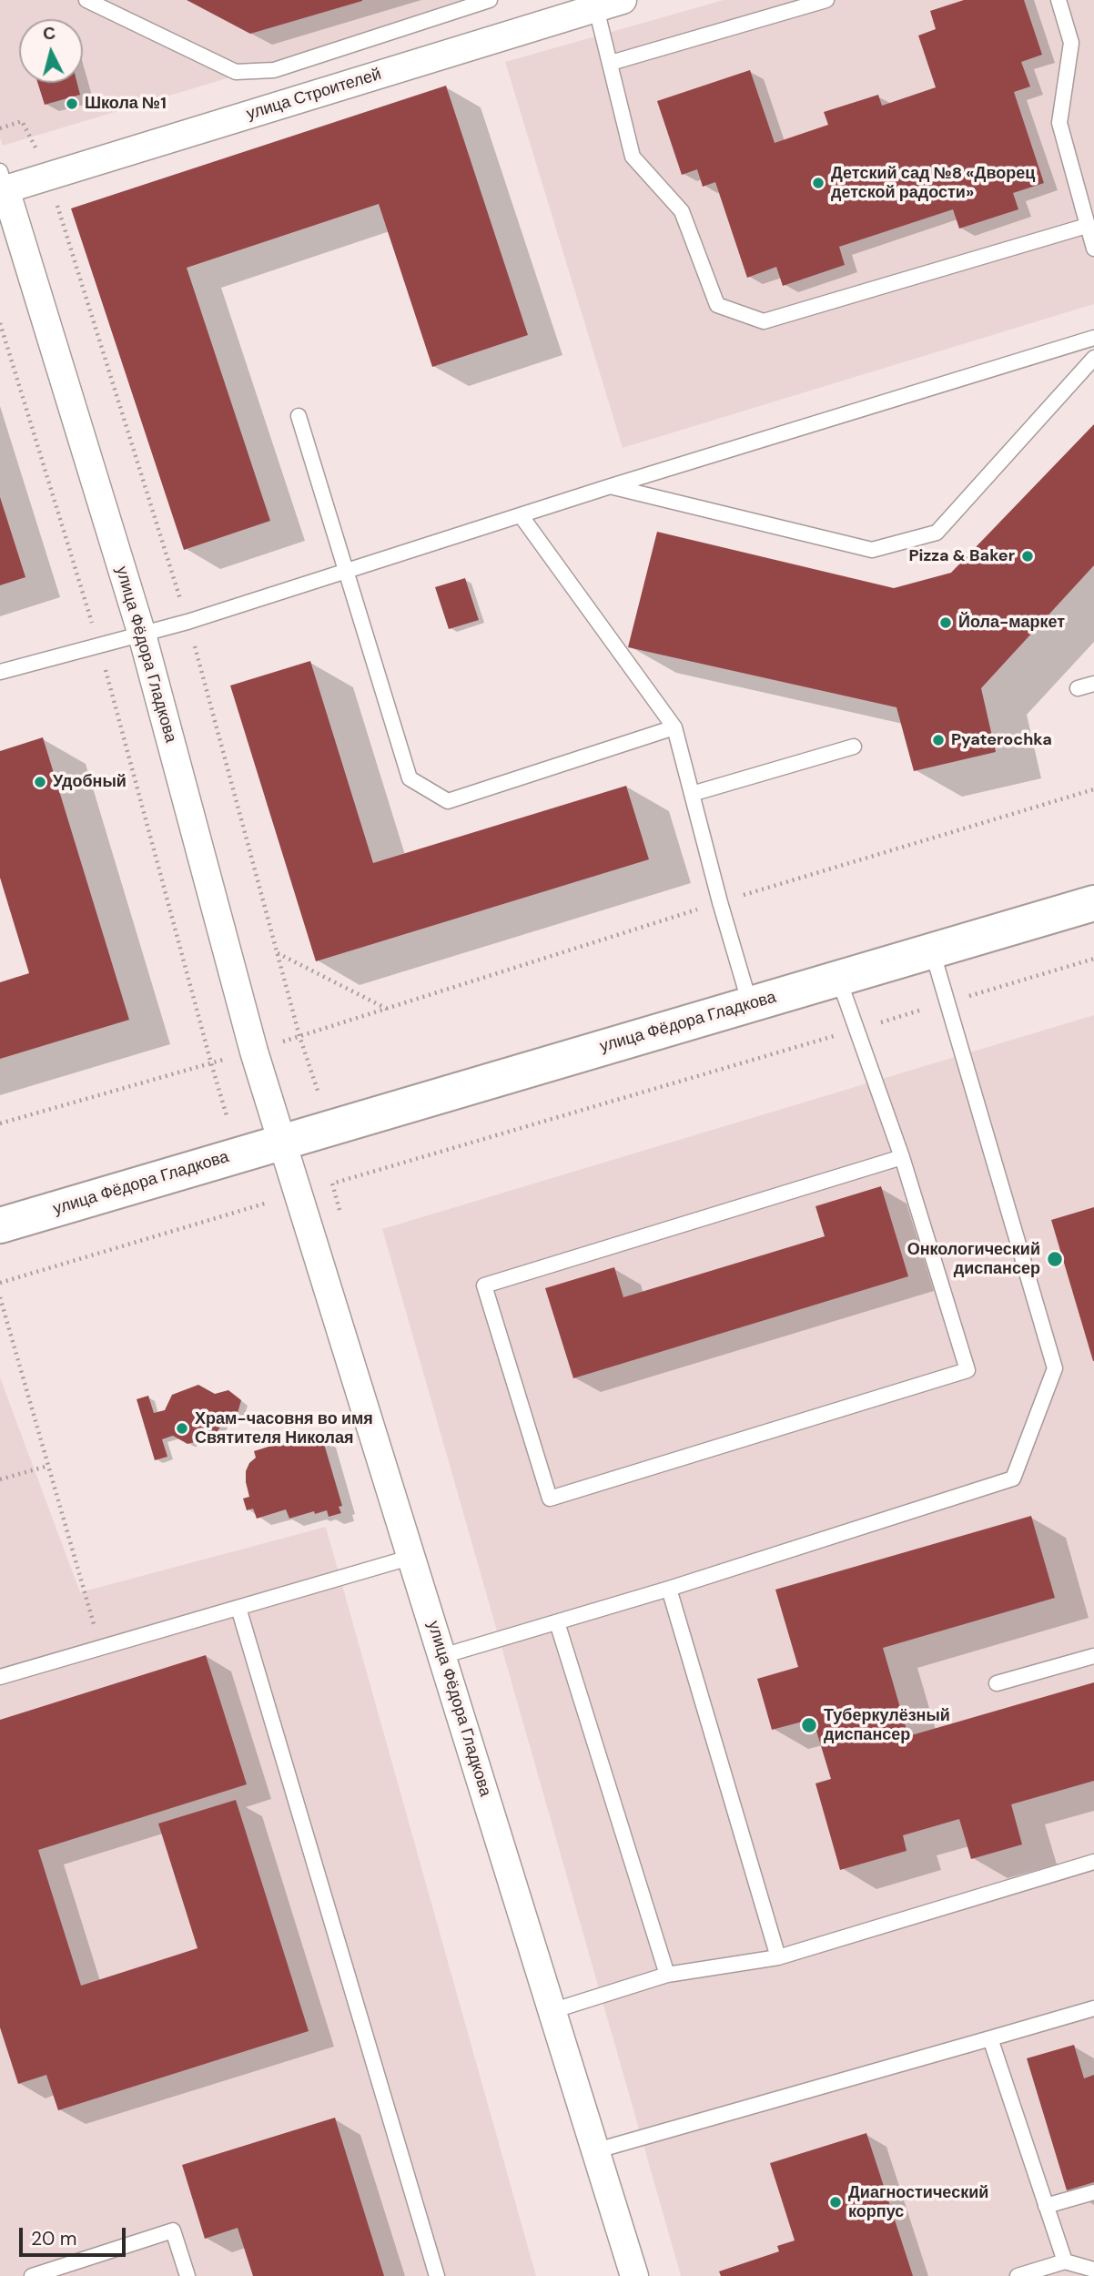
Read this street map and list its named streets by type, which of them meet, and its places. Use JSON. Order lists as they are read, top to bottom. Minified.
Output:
{"streets":{"street":["улица Строителей","улица Фёдора Гладкова"]},"crossings":[["улица Строителей","улица Фёдора Гладкова"]],"places":["Школа №1","Детский сад №8 «Дворец детской радости»","Pizza & Baker","Йола-маркет","Pyaterochka","Удобный","Онкологический диспансер","Храм-часовня во имя Святителя Николая","Туберкулёзный диспансер","Диагностический корпус"],"scale_bar":"20 m","north":"top"}
